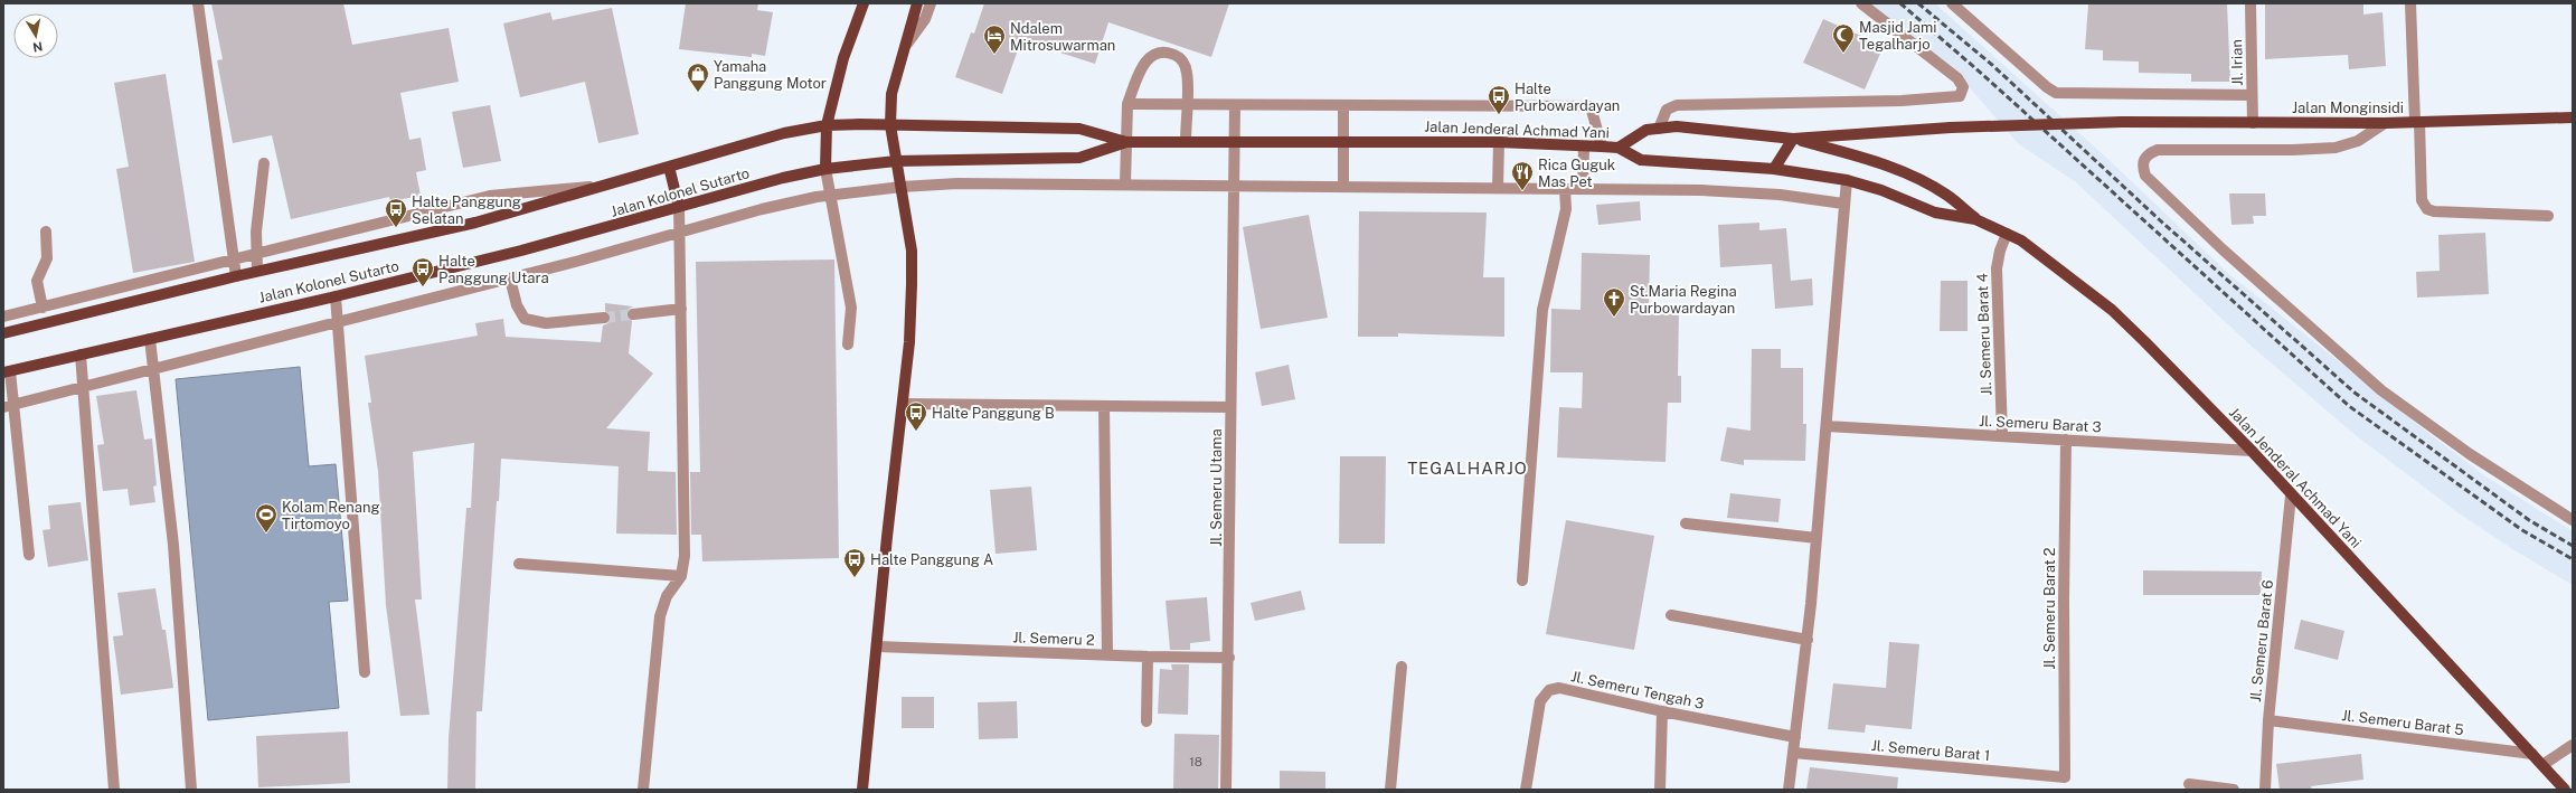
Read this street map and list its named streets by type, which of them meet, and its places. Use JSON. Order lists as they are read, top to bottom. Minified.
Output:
{"streets":{"main road":["Jalan Monginsidi","Jalan Jenderal Achmad Yani","Jalan Kolonel Sutarto"],"street":["Jl. Irian","Jl. Semeru Barat 4","Jl. Semeru Barat 3","Jl. Semeru Utama","Jl. Semeru Barat 2","Jl. Semeru 2","Jl. Semeru Barat 6","Jl. Semeru Tengah 3","Jl. Semeru Barat 5","Jl. Semeru Barat 1"]},"crossings":[["Jl. Irian","Jalan Monginsidi"],["Jalan Monginsidi","Jalan Jenderal Achmad Yani"],["Jalan Jenderal Achmad Yani","Jalan Kolonel Sutarto"],["Jalan Jenderal Achmad Yani","Jl. Semeru Barat 4"],["Jalan Jenderal Achmad Yani","Jl. Semeru Barat 3"],["Jalan Jenderal Achmad Yani","Jl. Semeru Utama"],["Jalan Jenderal Achmad Yani","Jl. Semeru Barat 6"],["Jalan Jenderal Achmad Yani","Jl. Semeru Barat 5"],["Jl. Semeru Barat 4","Jl. Semeru Barat 3"],["Jl. Semeru Barat 3","Jl. Semeru Barat 2"],["Jl. Semeru Utama","Jl. Semeru 2"],["Jl. Semeru Barat 2","Jl. Semeru Barat 1"],["Jl. Semeru Barat 6","Jl. Semeru Barat 5"]],"districts":["TEGALHARJO"],"places":{"mosque":["Masjid Jami Tegalharjo"],"hotel":["Ndalem Mitrosuwarman"],"shop":["Yamaha Panggung Motor"],"bus stop":["Halte Purbowardayan","Halte Panggung Selatan","Halte Panggung Utara","Halte Panggung B","Halte Panggung A"],"restaurant":["Rica Guguk Mas Pet"],"church":["St.Maria Regina Purbowardayan"],"sports":["Kolam Renang Tirtomoyo"]},"house_numbers":["18"],"north":"bottom"}
